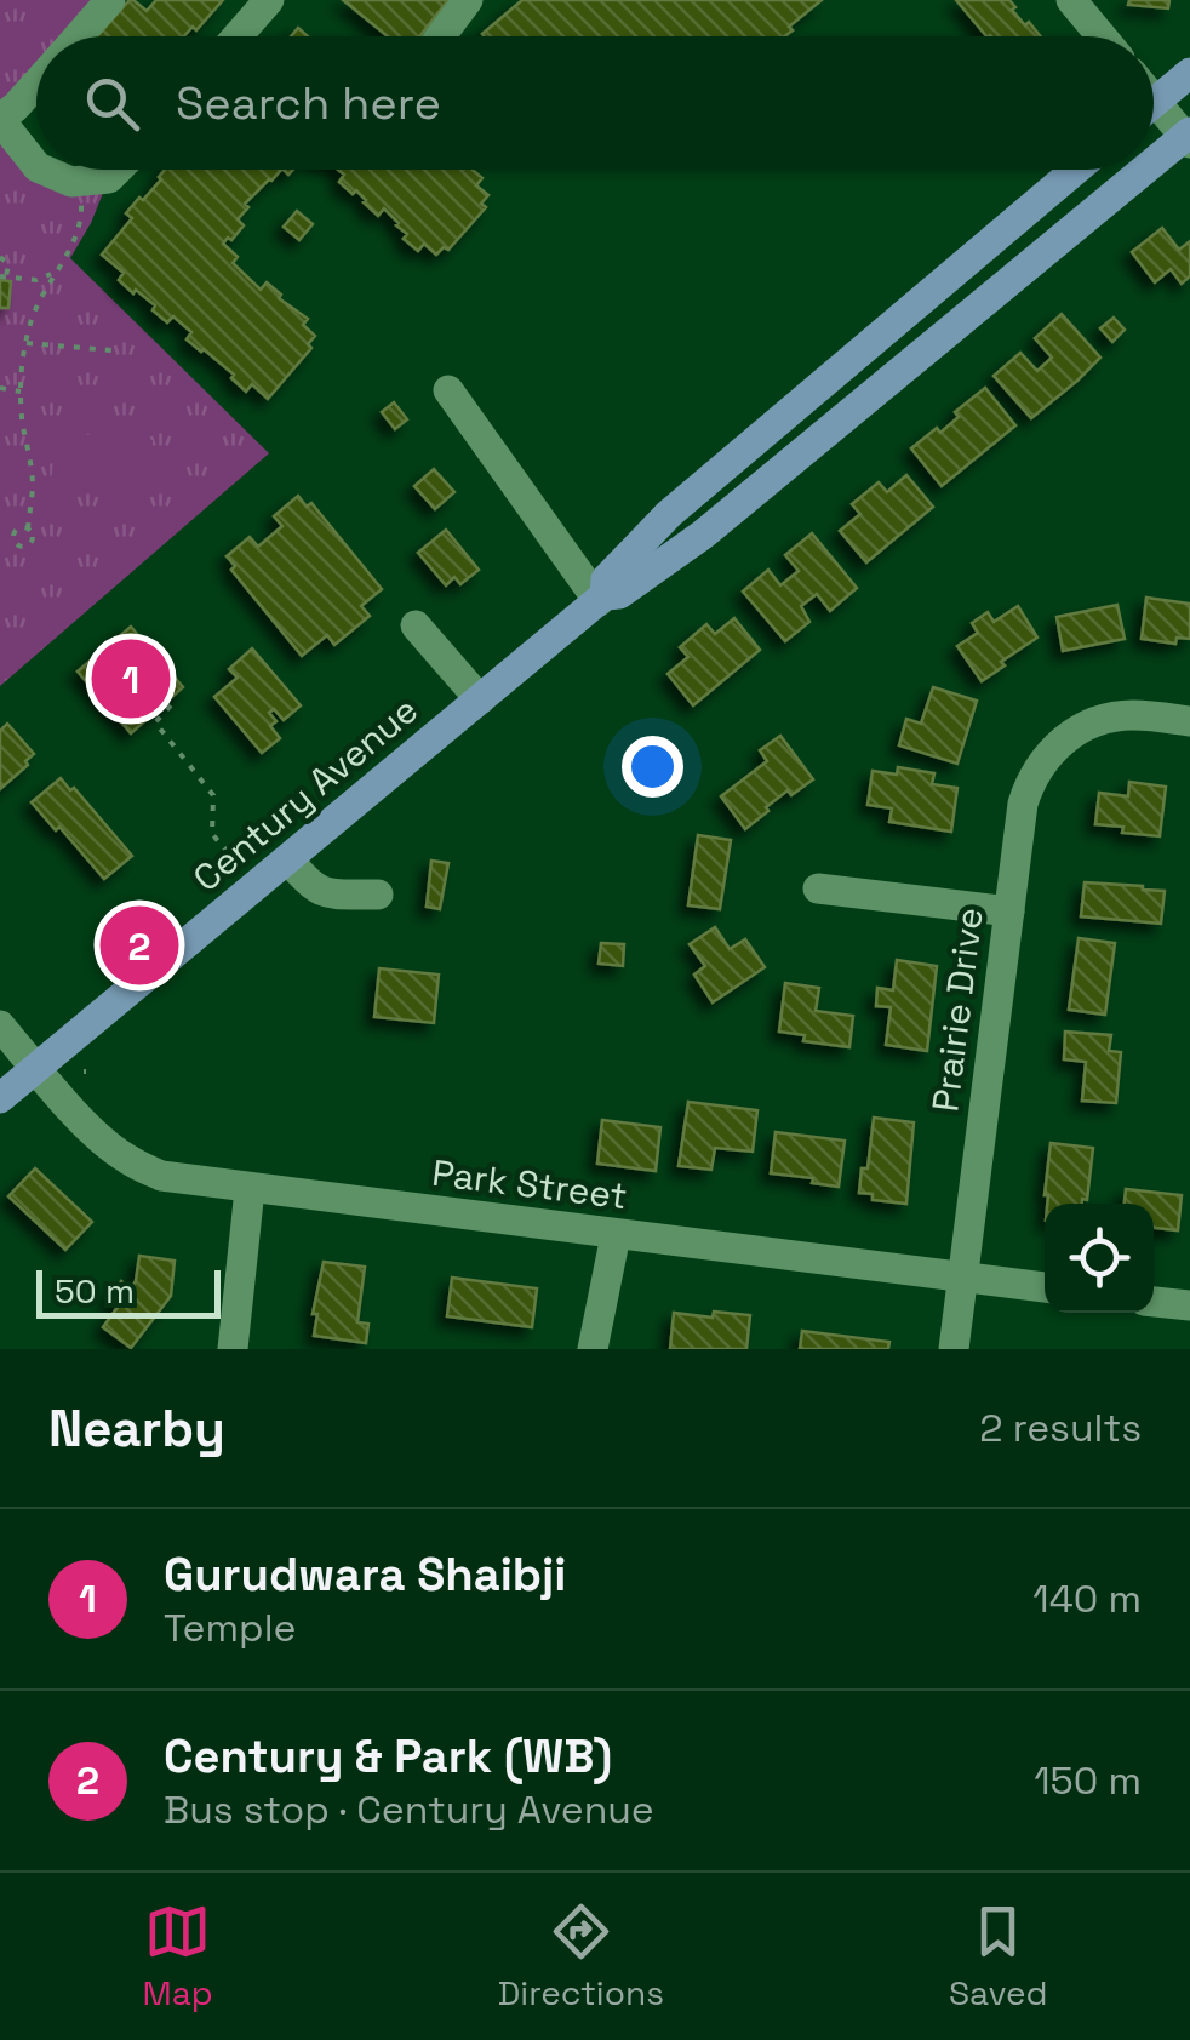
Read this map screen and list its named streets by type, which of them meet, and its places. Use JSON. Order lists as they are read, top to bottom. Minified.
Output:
{"streets":{"main road":["Century Avenue"],"street":["Prairie Drive","Park Street"]},"crossings":[["Century Avenue","Park Street"],["Prairie Drive","Park Street"]],"scale_bar":"50 m","page":{"search":"Search here","pins":["1","2"],"scale":"50 m","heading":["Nearby","2 results"],"list":[{"mark":"1","name":"Gurudwara Shaibji","note":"Temple","value":"140 m"},{"mark":"2","name":"Century & Park (WB)","note":"Bus stop · Century Avenue","value":"150 m"}],"nav":["Map","Directions","Saved"]}}
